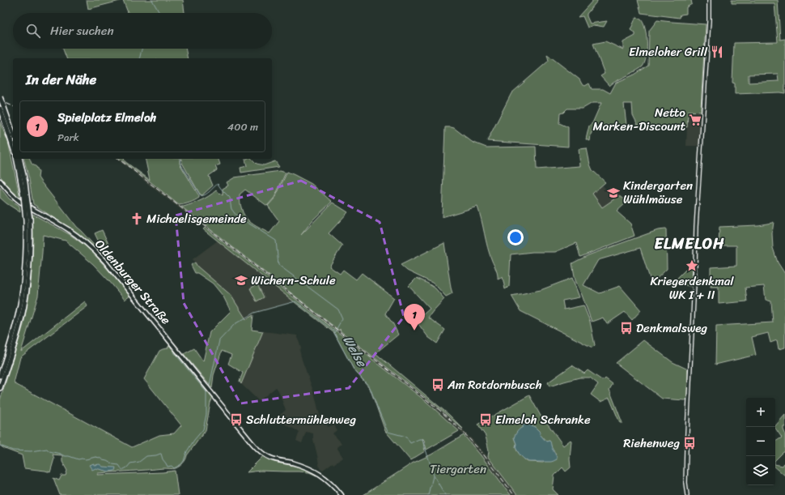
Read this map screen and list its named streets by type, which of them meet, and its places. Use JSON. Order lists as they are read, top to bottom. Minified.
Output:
{"streets":{"main road":["Oldenburger Straße"]},"districts":["ELMELOH"],"water":["Welse"],"parks":["Tiergarten"],"places":{"restaurant":["Elmeloher Grill"],"supermarket":["Netto Marken-Discount"],"school or university":["Kindergarten Wühlmäuse","Wichern-Schule"],"church":["Michaelisgemeinde"],"place":["Kriegerdenkmal WK I + II"],"bus stop":["Denkmalsweg","Am Rotdornbusch","Schluttermühlenweg","Elmeloh Schranke","Riehenweg"]},"page":{"search":"Hier suchen","heading":"In der Nähe","list":[{"mark":"1","name":"Spielplatz Elmeloh","note":"Park","value":"400 m"}],"pins":"1","map_buttons":["+","−"]}}
